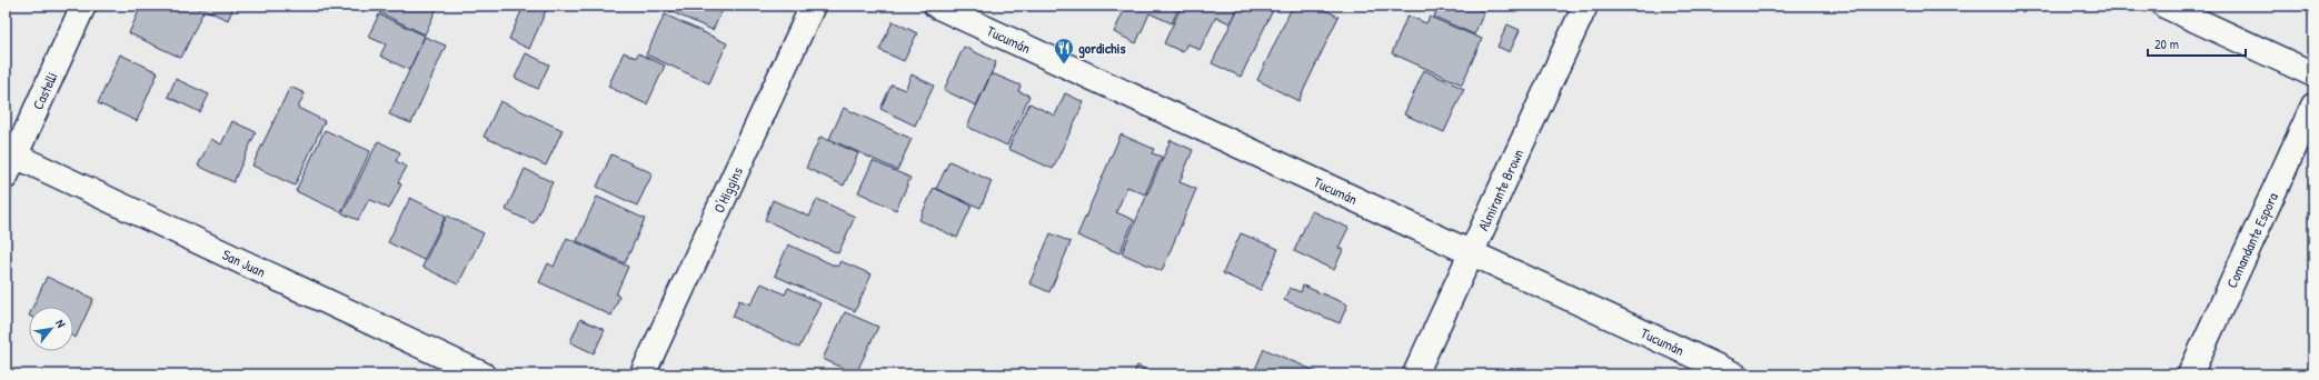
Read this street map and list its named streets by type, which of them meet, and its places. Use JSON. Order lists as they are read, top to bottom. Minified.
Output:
{"streets":{"street":["Tucumán","Castelli","O'Higgins","Almirante Brown","Comandante Espora","San Juan"]},"crossings":[["Tucumán","Almirante Brown"],["Castelli","San Juan"]],"places":{"restaurant":["gordichis"]},"scale_bar":"20 m","north":"top right"}
